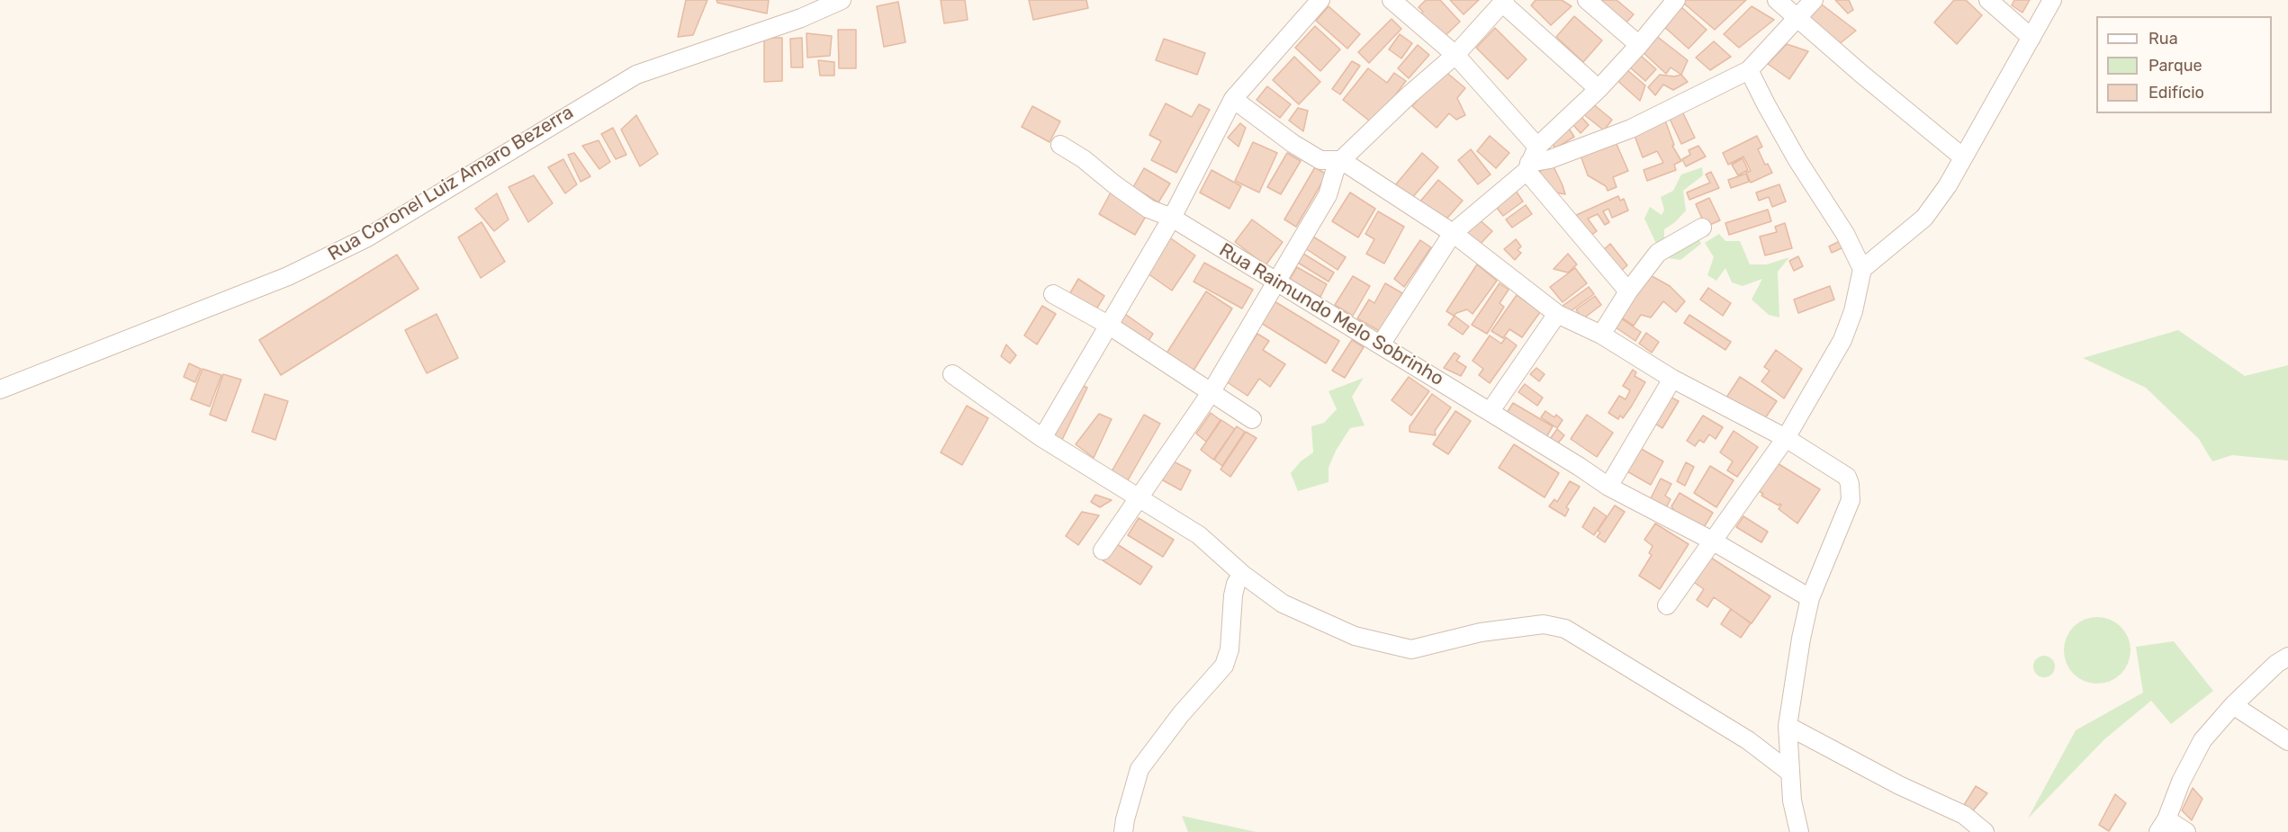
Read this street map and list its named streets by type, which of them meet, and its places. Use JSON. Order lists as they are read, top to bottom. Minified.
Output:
{"streets":{"street":["Rua Coronel Luiz Amaro Bezerra","Rua Raimundo Melo Sobrinho"]},"legend":["Rua","Parque","Edifício"]}
